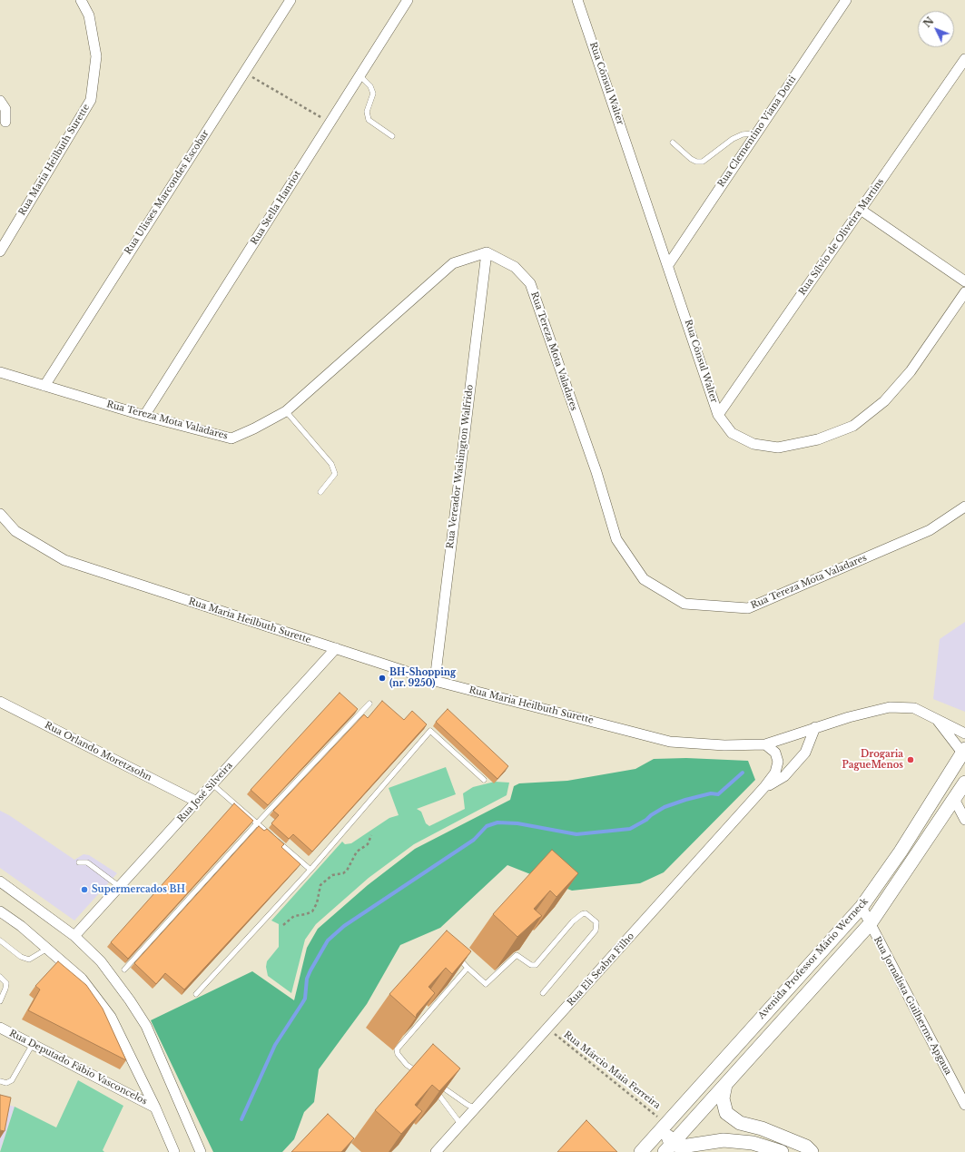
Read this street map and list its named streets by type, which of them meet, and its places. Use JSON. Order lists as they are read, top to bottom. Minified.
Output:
{"streets":{"main road":["Avenida Professor Mário Werneck"],"street":["Rua Cônsul Walter","Rua Clementino Viana Dotti","Rua Maria Heilbuth Surette","Rua Ulisses Marcondes Escobar","Rua Stella Hanriot","Rua Sílvio de Oliveira Martins","Rua Tereza Mota Valadares","Rua Vereador Washington Walfrido","Rua Orlando Moretzsohn","Rua José Silveira","Rua Eli Seabra Filho","Rua Jornalista Guilherme Apgaua","Rua Deputado Fábio Vasconcelos"],"path":["Rua Márcio Maia Ferreira"]},"crossings":[["Rua Cônsul Walter","Rua Clementino Viana Dotti"],["Rua Cônsul Walter","Rua Sílvio de Oliveira Martins"],["Rua Maria Heilbuth Surette","Rua Vereador Washington Walfrido"],["Rua Maria Heilbuth Surette","Rua José Silveira"],["Rua Maria Heilbuth Surette","Avenida Professor Mário Werneck"],["Rua Maria Heilbuth Surette","Rua Eli Seabra Filho"],["Rua Ulisses Marcondes Escobar","Rua Tereza Mota Valadares"],["Rua Stella Hanriot","Rua Tereza Mota Valadares"],["Rua Tereza Mota Valadares","Rua Vereador Washington Walfrido"],["Rua Orlando Moretzsohn","Rua José Silveira"],["Avenida Professor Mário Werneck","Rua Jornalista Guilherme Apgaua"],["Avenida Professor Mário Werneck","Rua Márcio Maia Ferreira"],["Rua Eli Seabra Filho","Rua Márcio Maia Ferreira"]],"places":["BH-Shopping (nr. 9250)","Drogaria PagueMenos","Supermercados BH"],"north":"top left"}
